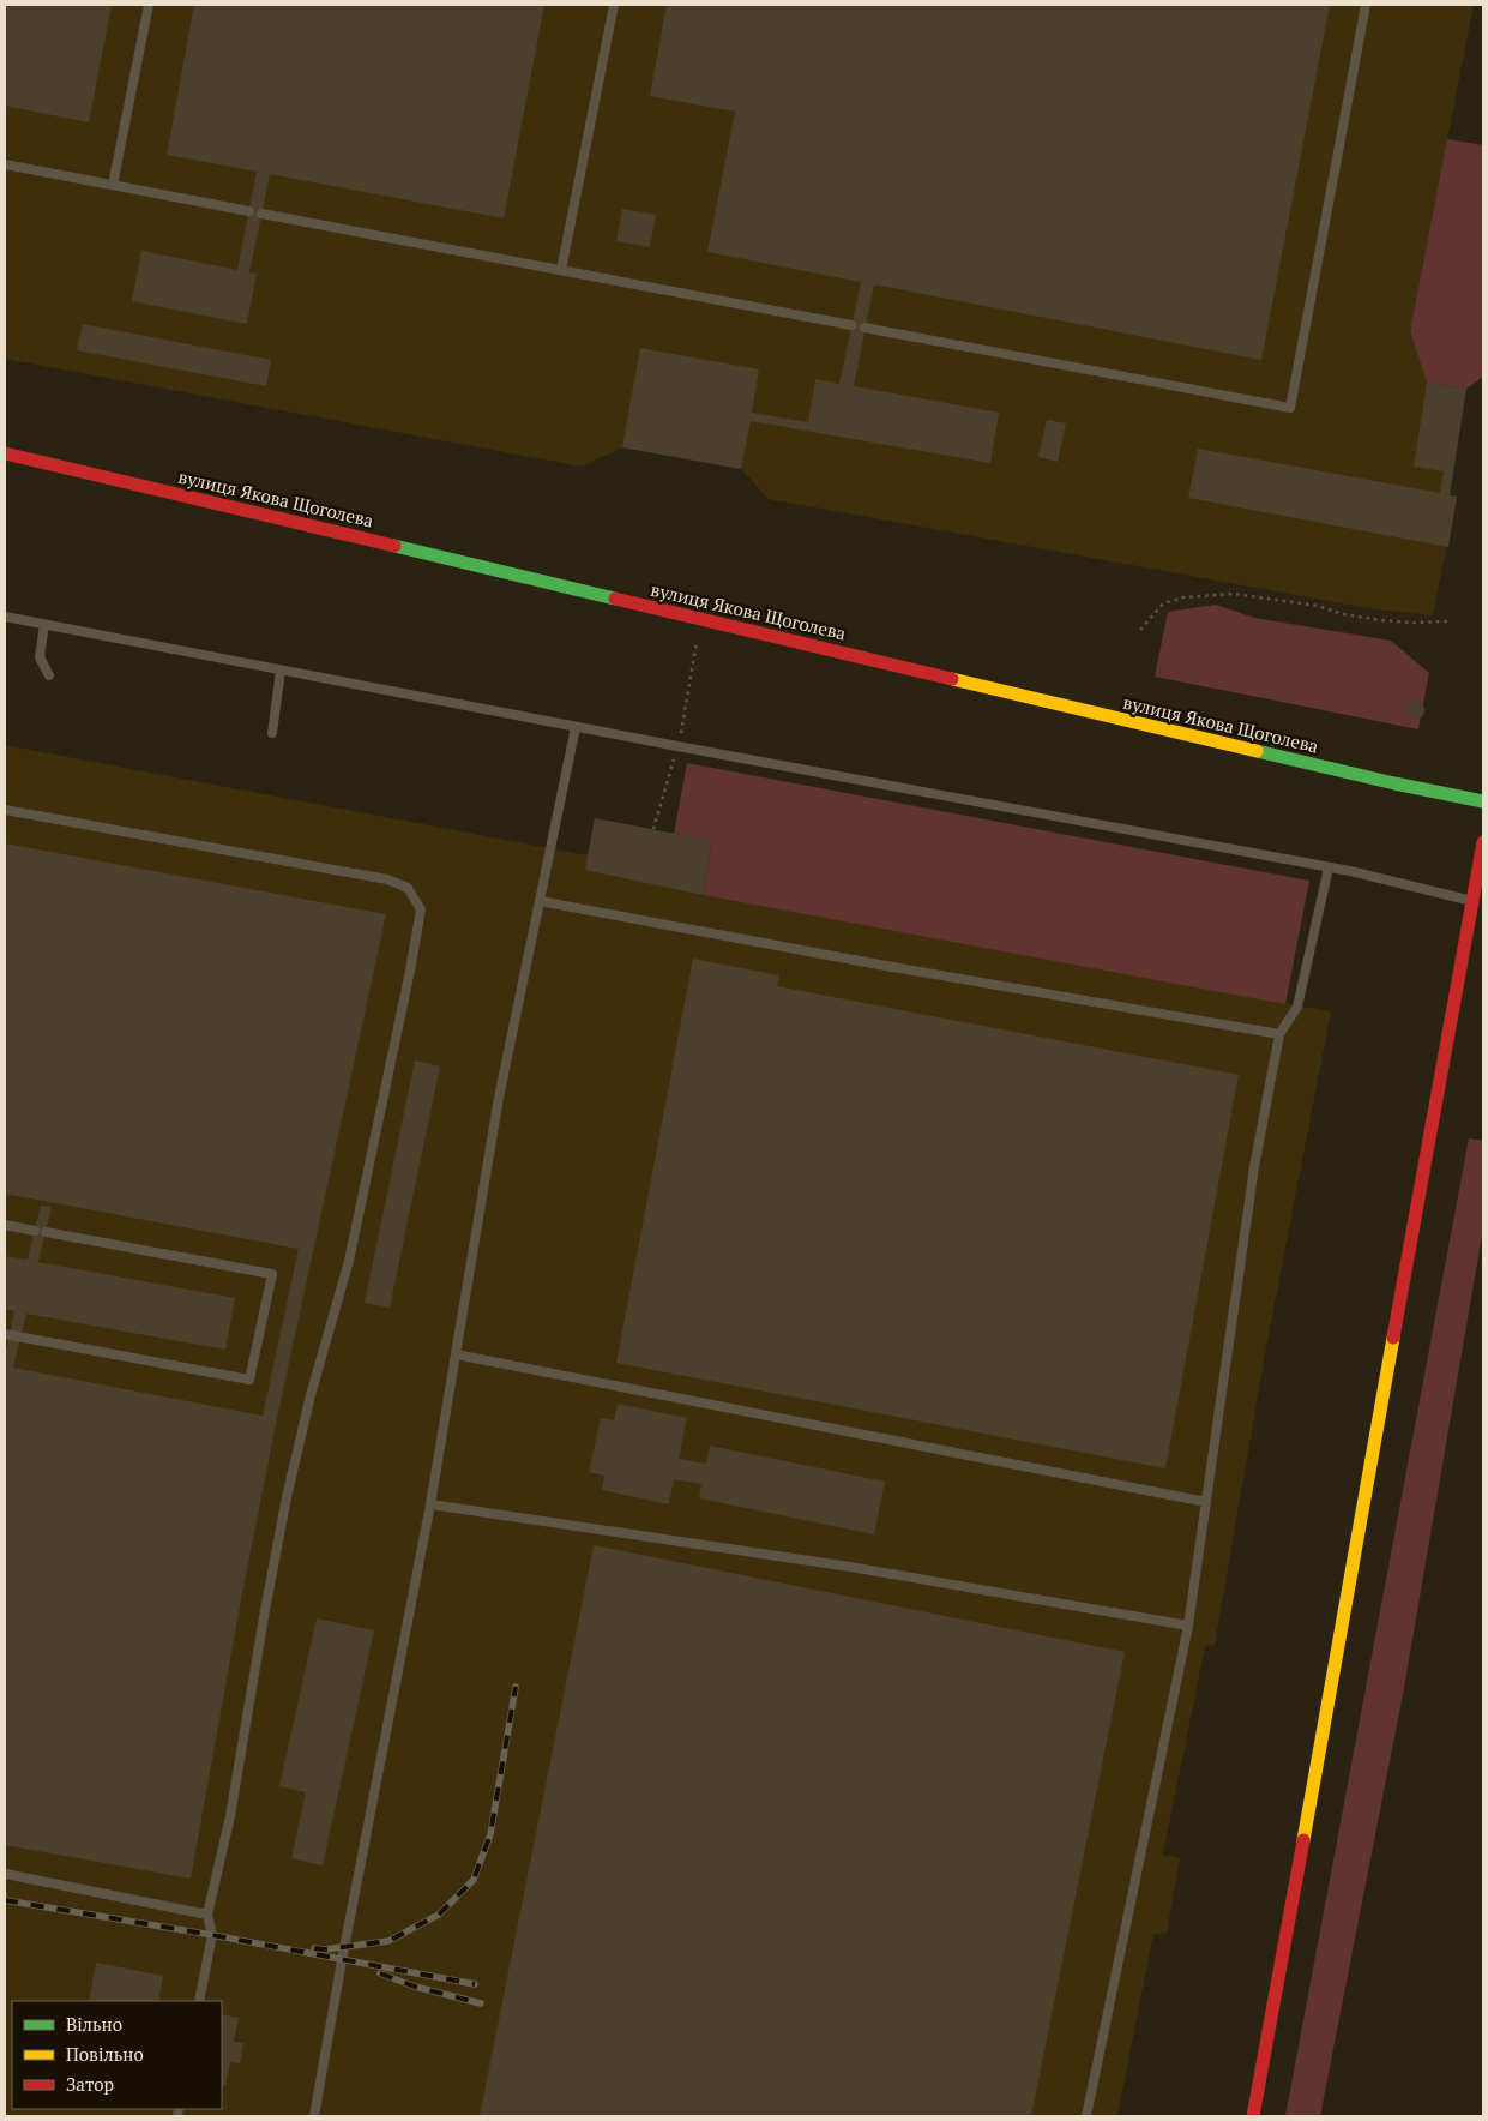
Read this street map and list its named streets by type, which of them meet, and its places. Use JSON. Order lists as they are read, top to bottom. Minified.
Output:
{"streets":{"street":["вулиця Якова Щоголева"]},"legend":["Вільно","Повільно","Затор"]}
